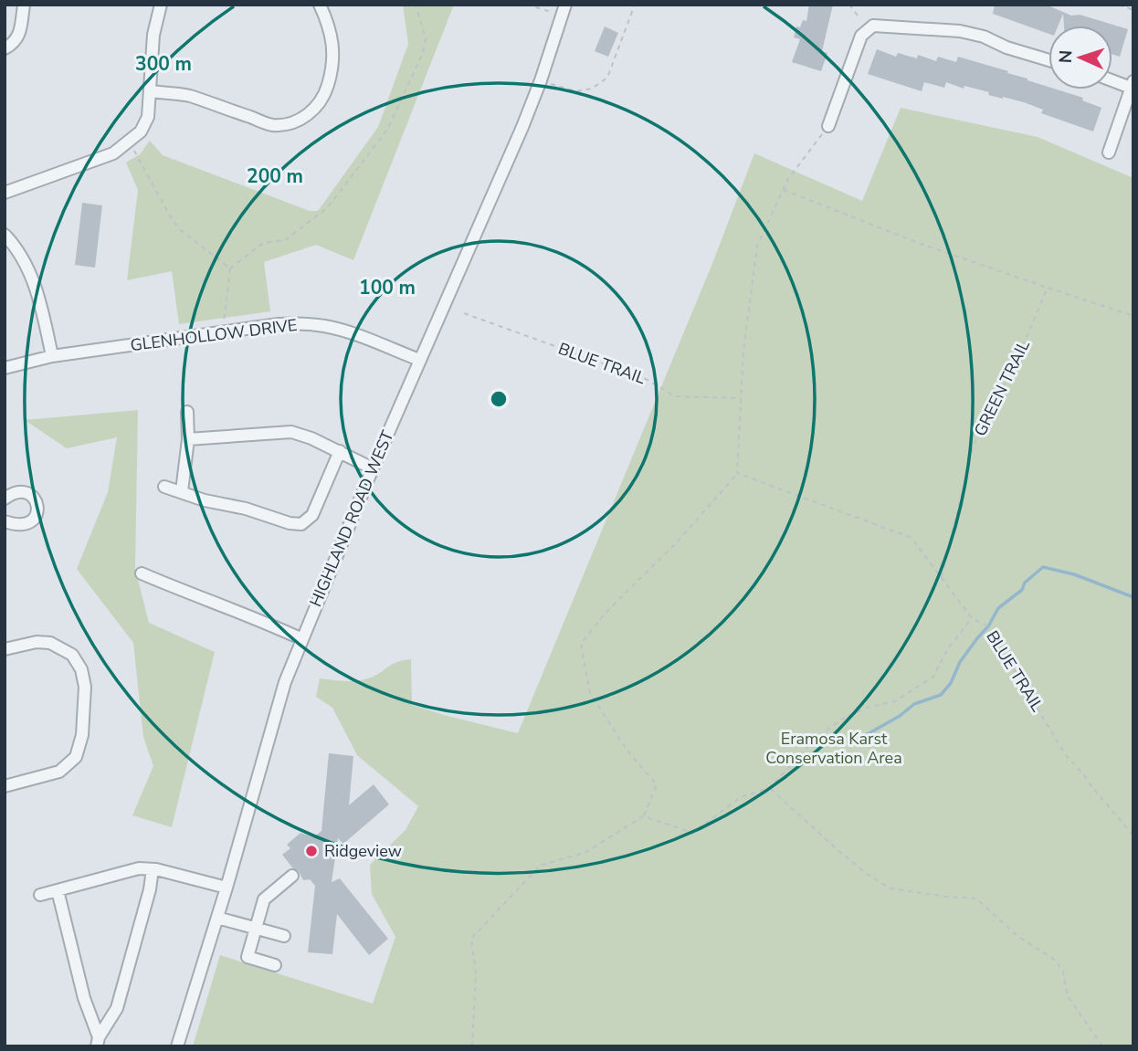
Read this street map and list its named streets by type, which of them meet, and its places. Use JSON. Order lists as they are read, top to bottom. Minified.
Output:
{"streets":{"street":["GLENHOLLOW DRIVE","HIGHLAND ROAD WEST"],"path":["BLUE TRAIL","GREEN TRAIL"]},"crossings":[["GLENHOLLOW DRIVE","HIGHLAND ROAD WEST"],["BLUE TRAIL","GREEN TRAIL"]],"parks":["Eramosa Karst Conservation Area"],"places":["Ridgeview"],"north":"left","rings":["300 m","200 m","100 m"]}
